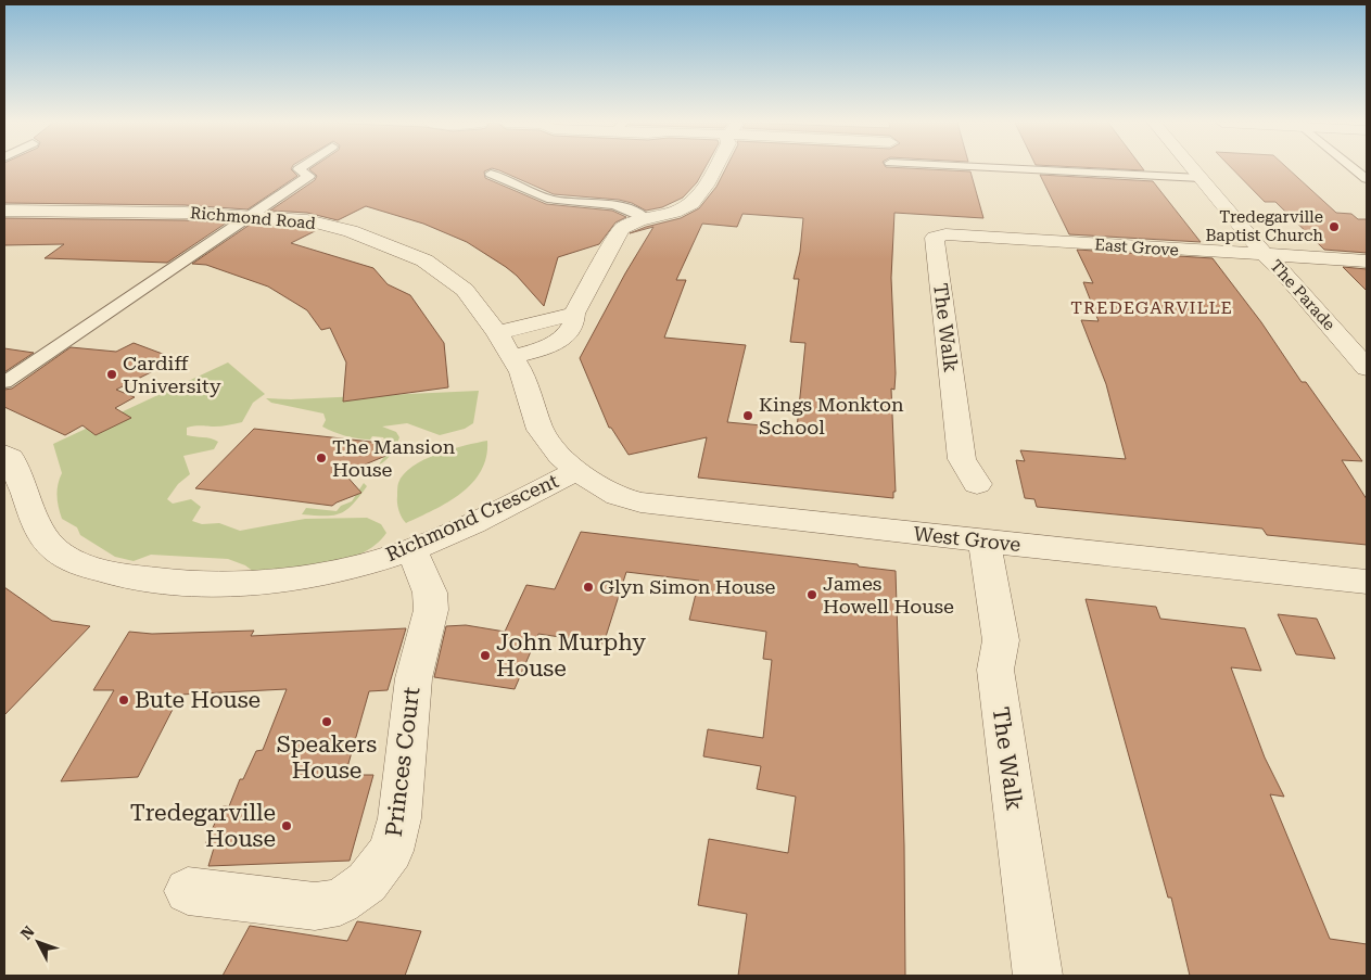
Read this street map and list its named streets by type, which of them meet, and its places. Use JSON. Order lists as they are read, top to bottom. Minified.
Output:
{"streets":{"street":["Richmond Road","East Grove","The Parade","The Walk","Richmond Crescent","West Grove","Princes Court"]},"crossings":[["Richmond Road","Richmond Crescent"],["Richmond Road","West Grove"],["East Grove","The Parade"],["East Grove","The Walk"],["The Walk","West Grove"],["Richmond Crescent","West Grove"],["Richmond Crescent","Princes Court"]],"districts":["TREDEGARVILLE"],"places":["Tredegarville Baptist Church","Cardiff University","Kings Monkton School","The Mansion House","Glyn Simon House","James Howell House","John Murphy House","Bute House","Speakers House","Tredegarville House"],"north":"top left"}
